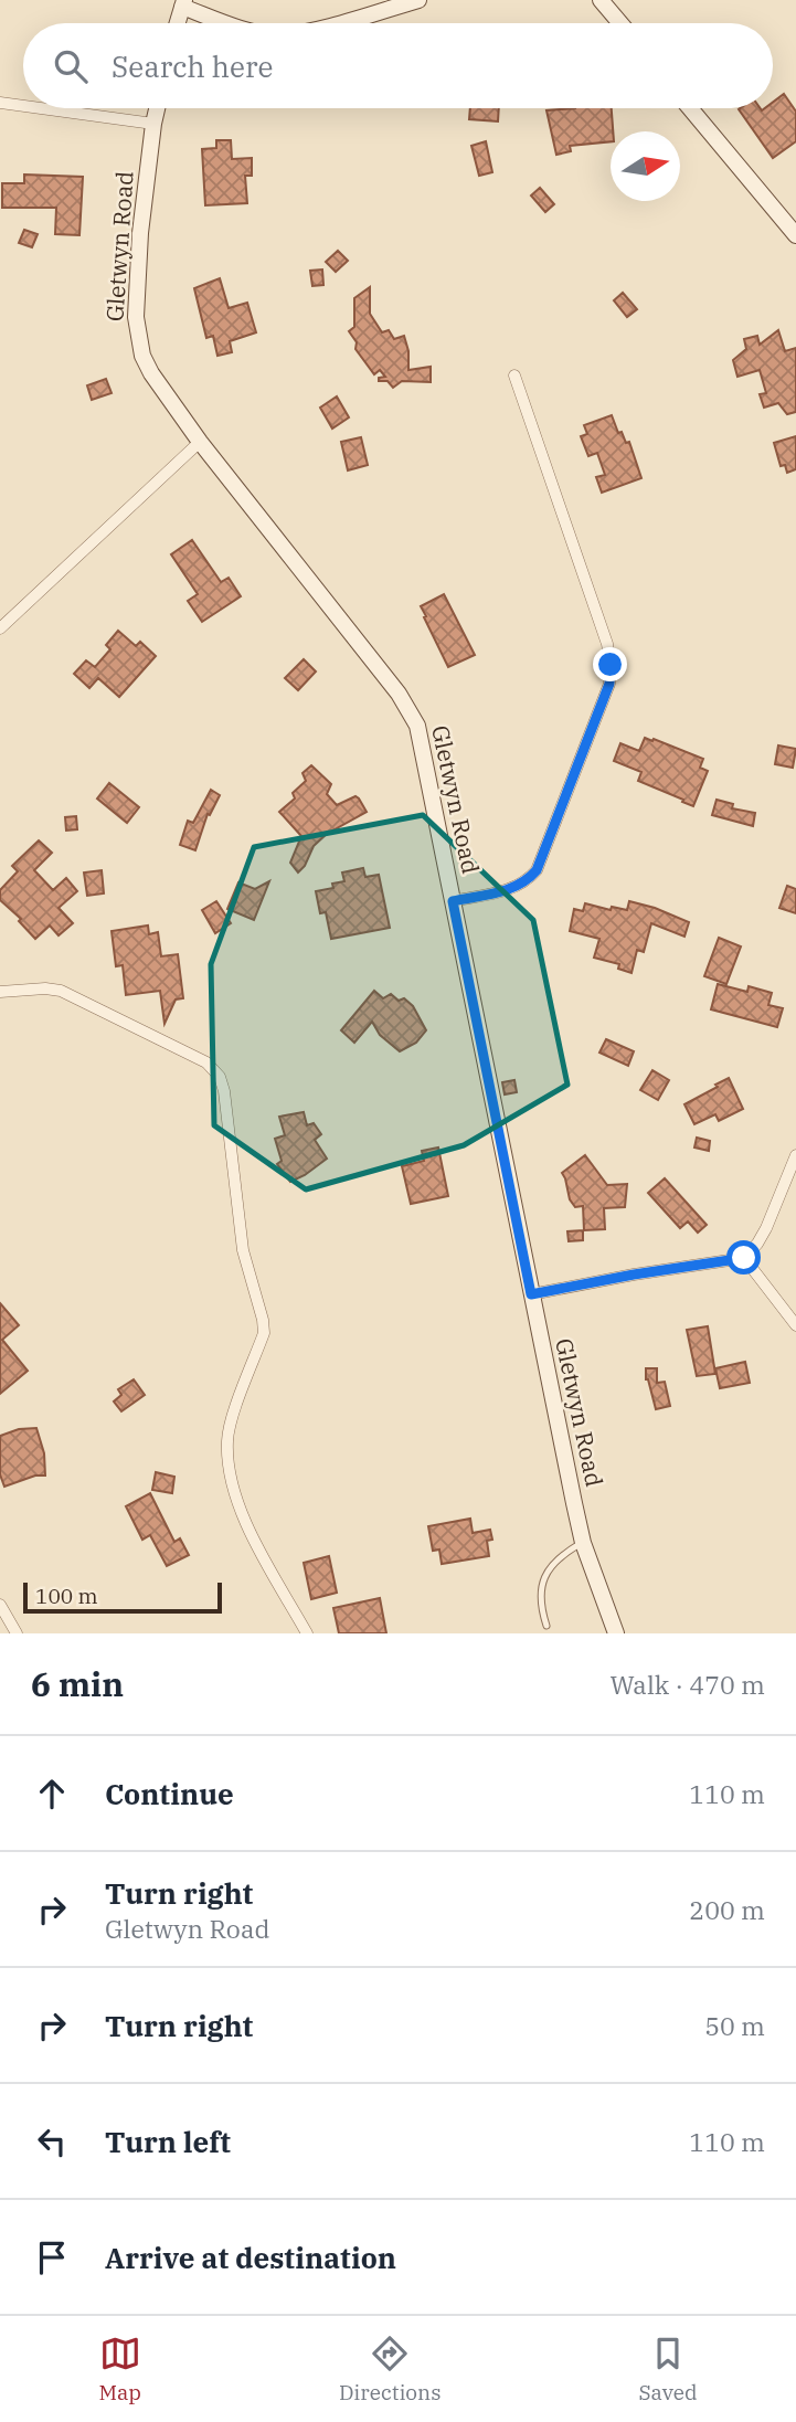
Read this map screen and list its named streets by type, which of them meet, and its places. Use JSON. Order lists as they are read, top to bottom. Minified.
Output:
{"streets":{"street":["Gletwyn Road"]},"scale_bar":"100 m","north":"right","page":{"search":"Search here","scale":"100 m","heading":["6 min","Walk · 470 m"],"list":[["Continue","110 m"],["Turn right","Gletwyn Road","200 m"],["Turn right","50 m"],["Turn left","110 m"],"Arrive at destination"],"nav":["Map","Directions","Saved"]}}
